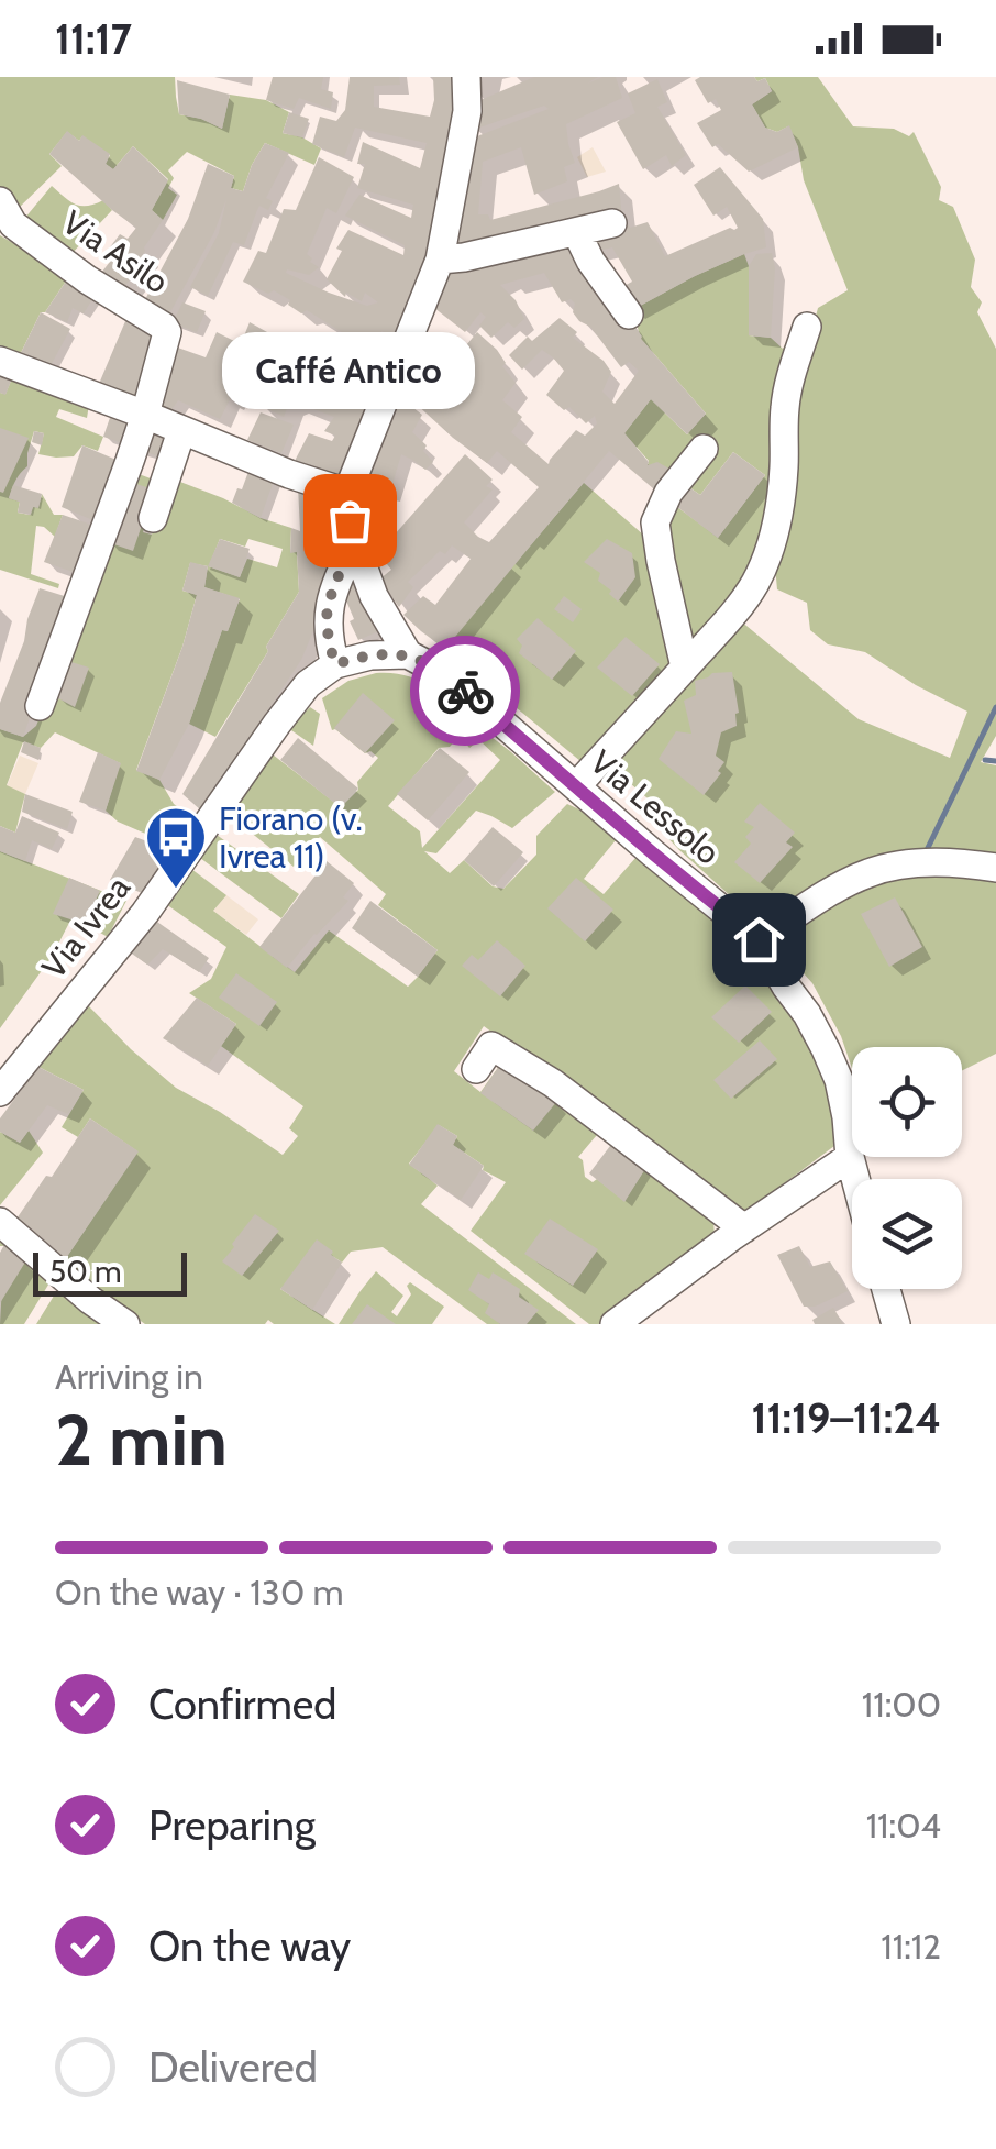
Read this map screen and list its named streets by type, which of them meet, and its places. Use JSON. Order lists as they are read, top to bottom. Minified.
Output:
{"streets":{"street":["Via Asilo","Via Lessolo","Via Ivrea"]},"places":{"other":["Caffé Antico"],"bus stop":["Fiorano (v. Ivrea 11)"]},"scale_bar":"50 m","page":{"status":"11:17","bubble":"Caffé Antico","scale":"50 m","heading":["2 min","Arriving in","11:19–11:24"],"bar":"On the way · 130 m","list":[["Confirmed","11:00"],["Preparing","11:04"],["On the way","11:12"],"Delivered"]}}
